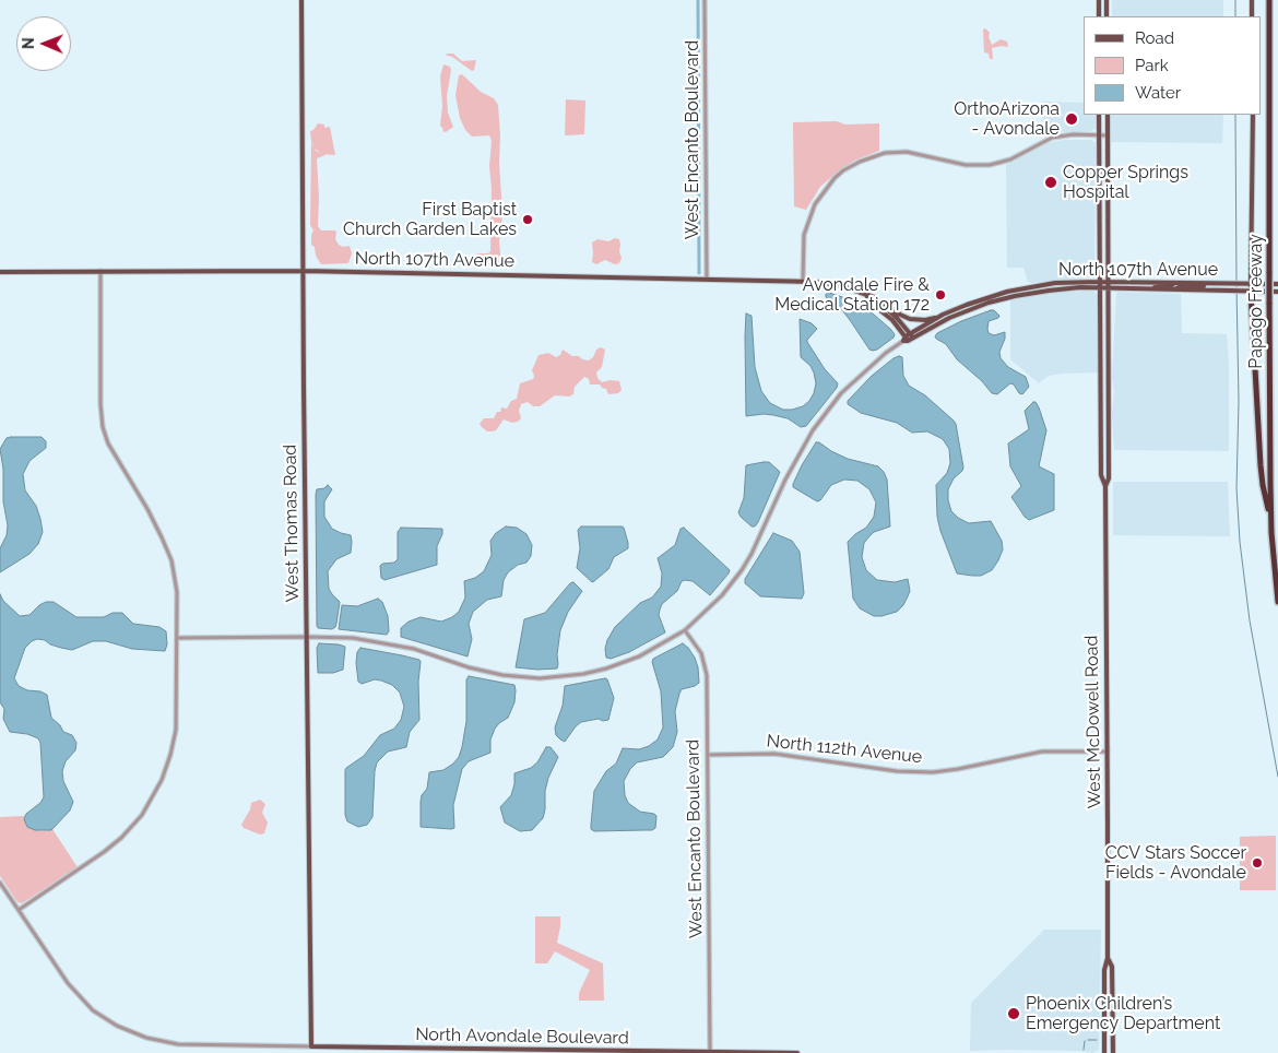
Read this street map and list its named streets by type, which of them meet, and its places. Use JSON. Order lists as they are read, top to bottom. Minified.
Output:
{"streets":{"highway":["Papago Freeway"],"main road":["North 107th Avenue","West Thomas Road","West McDowell Road","North Avondale Boulevard"],"street":["West Encanto Boulevard","North 112th Avenue"]},"crossings":[["West Encanto Boulevard","North 107th Avenue"],["West Encanto Boulevard","North 112th Avenue"],["West Encanto Boulevard","North Avondale Boulevard"],["North 107th Avenue","West Thomas Road"],["North 107th Avenue","West McDowell Road"],["West Thomas Road","North Avondale Boulevard"],["West McDowell Road","North 112th Avenue"]],"places":["OrthoArizona - Avondale","Copper Springs Hospital","First Baptist Church Garden Lakes","Avondale Fire & Medical Station 172","CCV Stars Soccer Fields - Avondale","Phoenix Children’s Emergency Department"],"legend":["Road","Park","Water"],"north":"left"}
